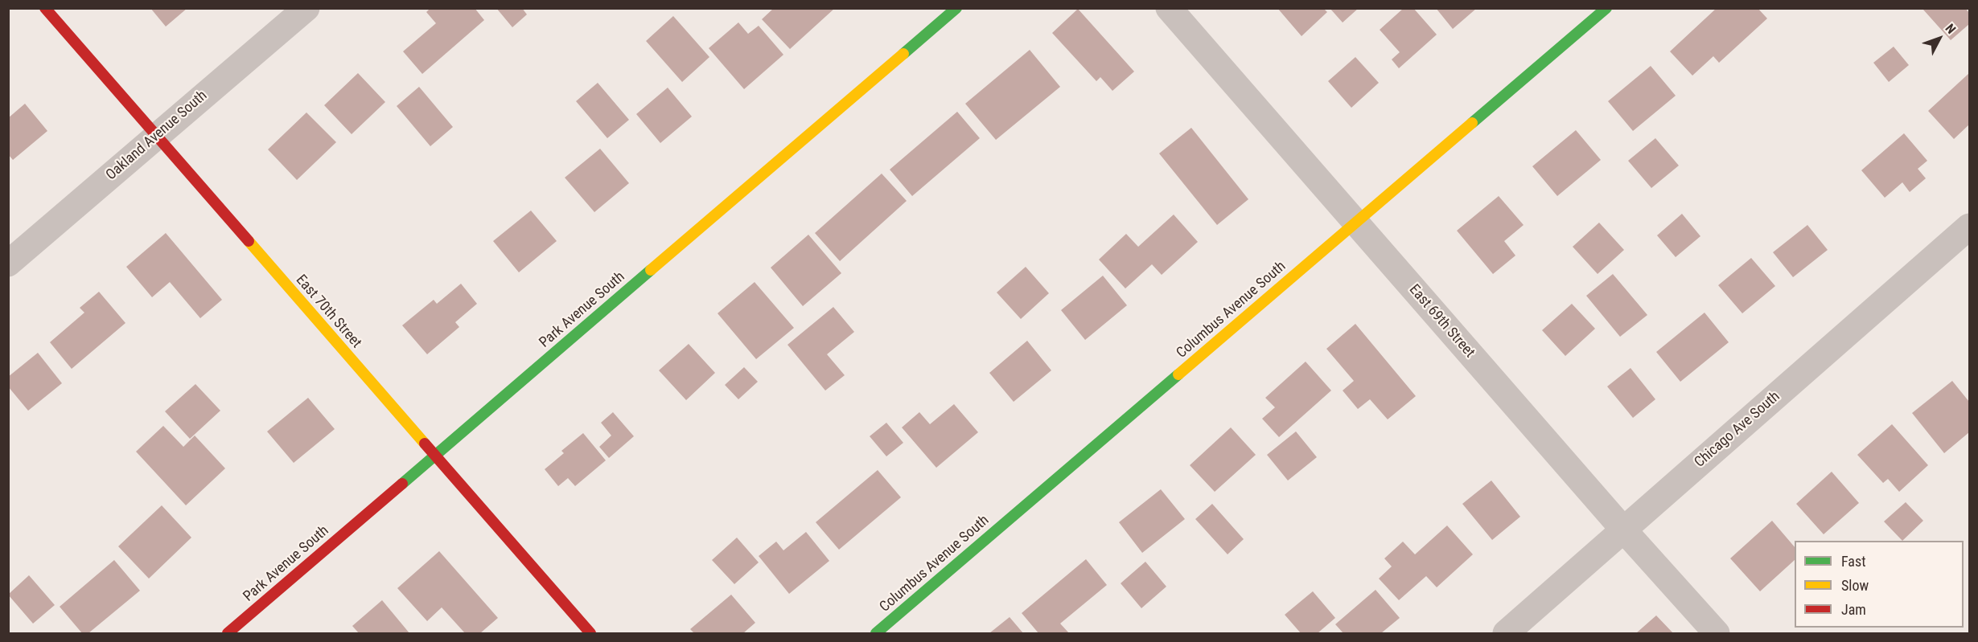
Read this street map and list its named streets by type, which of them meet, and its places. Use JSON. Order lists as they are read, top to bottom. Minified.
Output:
{"streets":{"street":["Oakland Avenue South","Park Avenue South","Columbus Avenue South","East 70th Street","East 69th Street","Chicago Ave South"]},"crossings":[["Oakland Avenue South","East 70th Street"],["Park Avenue South","East 70th Street"],["Columbus Avenue South","East 69th Street"],["East 69th Street","Chicago Ave South"]],"legend":["Fast","Slow","Jam"],"north":"top right"}
